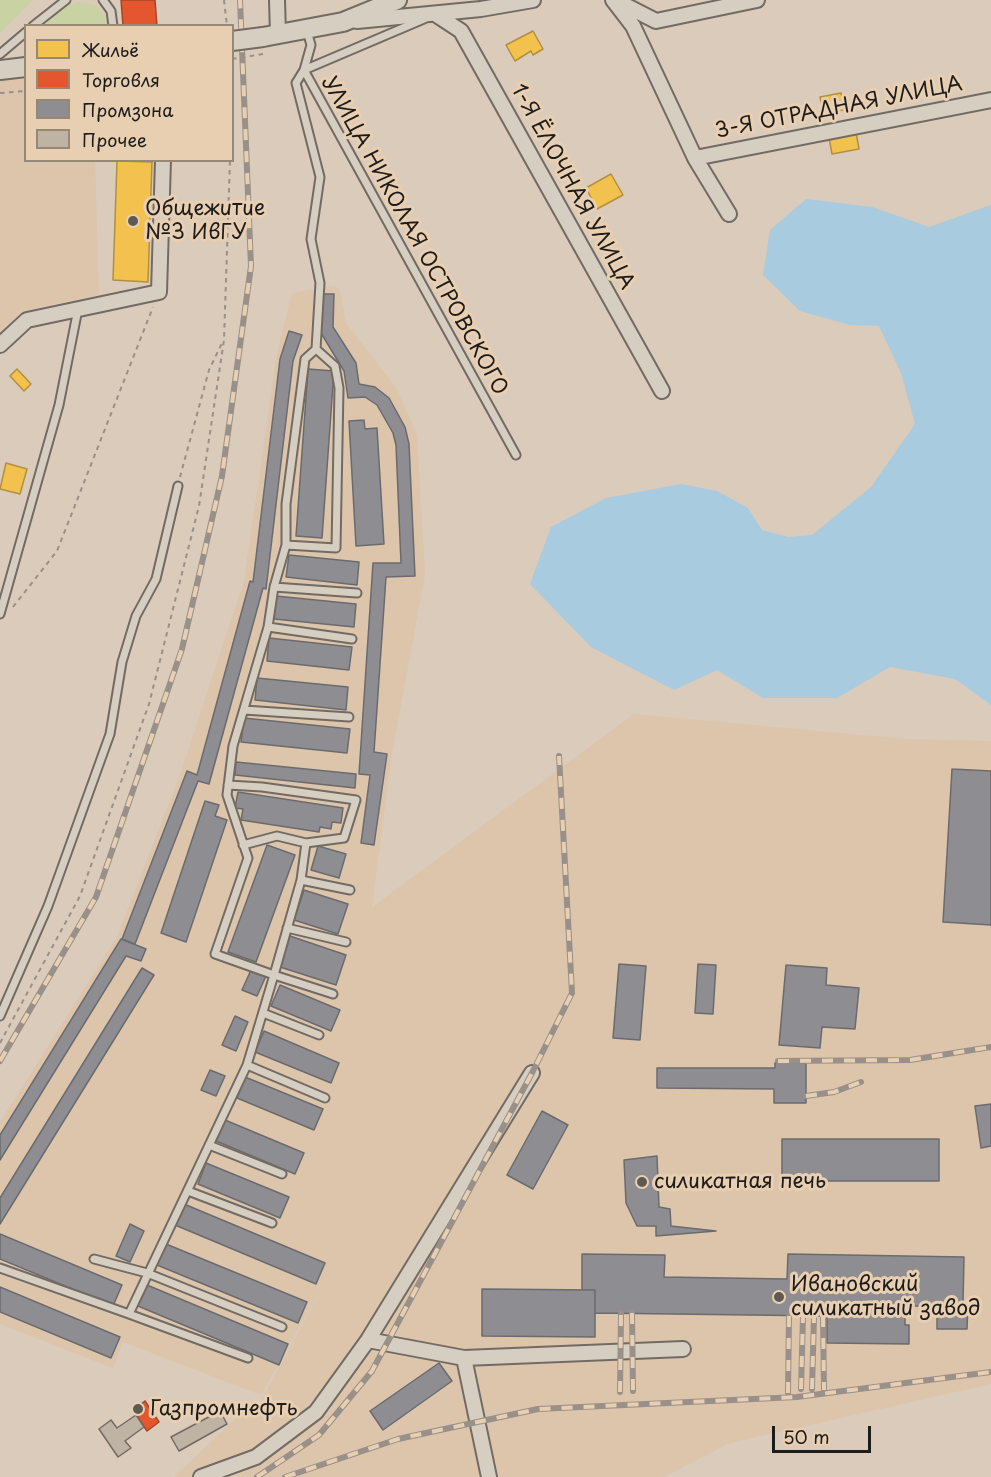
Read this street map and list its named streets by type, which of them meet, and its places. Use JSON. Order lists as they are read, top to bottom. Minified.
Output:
{"streets":{"street":["3-Я ОТРАДНАЯ УЛИЦА","1-Я ЁЛОЧНАЯ УЛИЦА"],"lane":["УЛИЦА НИКОЛАЯ ОСТРОВСКОГО"]},"places":["Общежитие №3 ИвГУ","силикатная печь","Ивановский силикатный завод","Газпромнефть"],"legend":["Жильё","Торговля","Промзона","Прочее"],"scale_bar":"50 m"}
